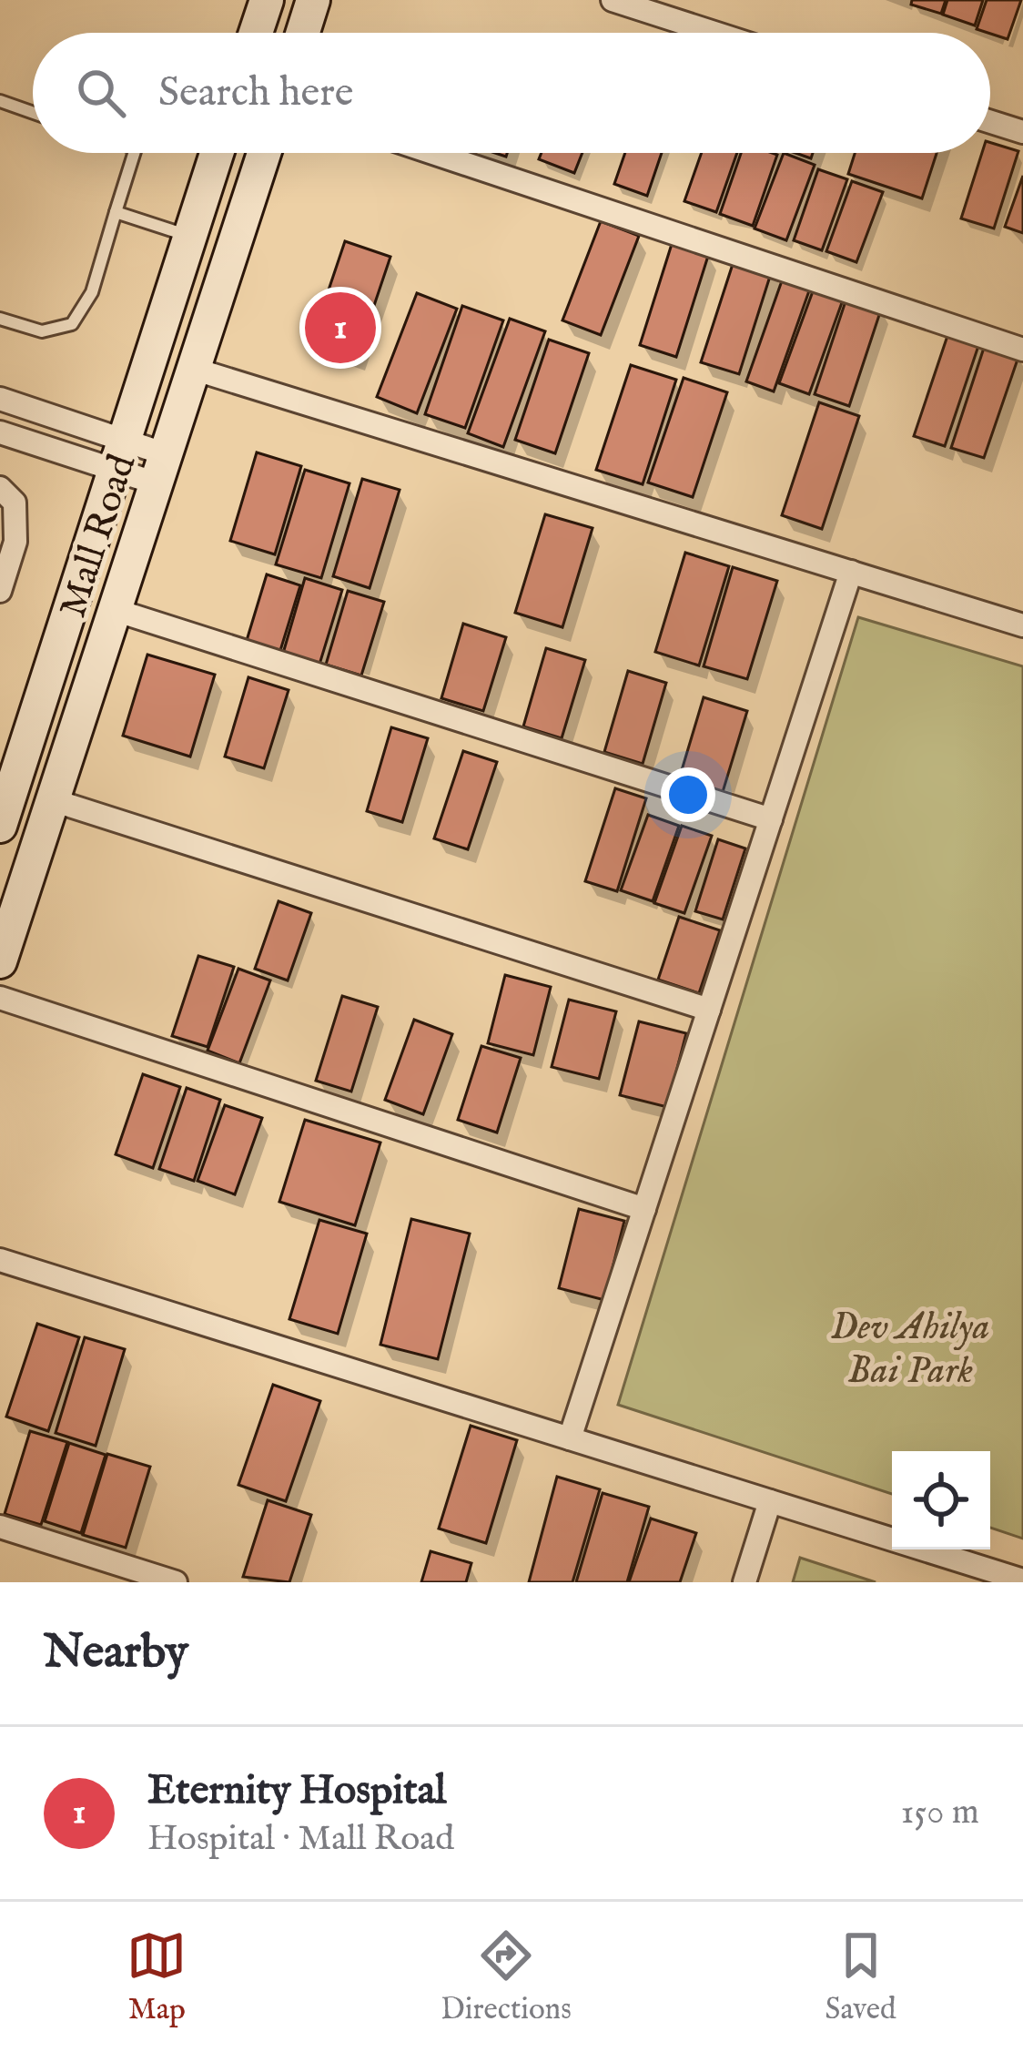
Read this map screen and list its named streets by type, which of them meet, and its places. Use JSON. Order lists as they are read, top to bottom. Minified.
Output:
{"streets":{"street":["Mall Road"]},"parks":["Dev Ahilya Bai Park"],"page":{"search":"Search here","pins":"1","heading":"Nearby","list":[{"mark":"1","name":"Eternity Hospital","note":"Hospital · Mall Road","value":"150 m"}],"nav":["Map","Directions","Saved"]}}
